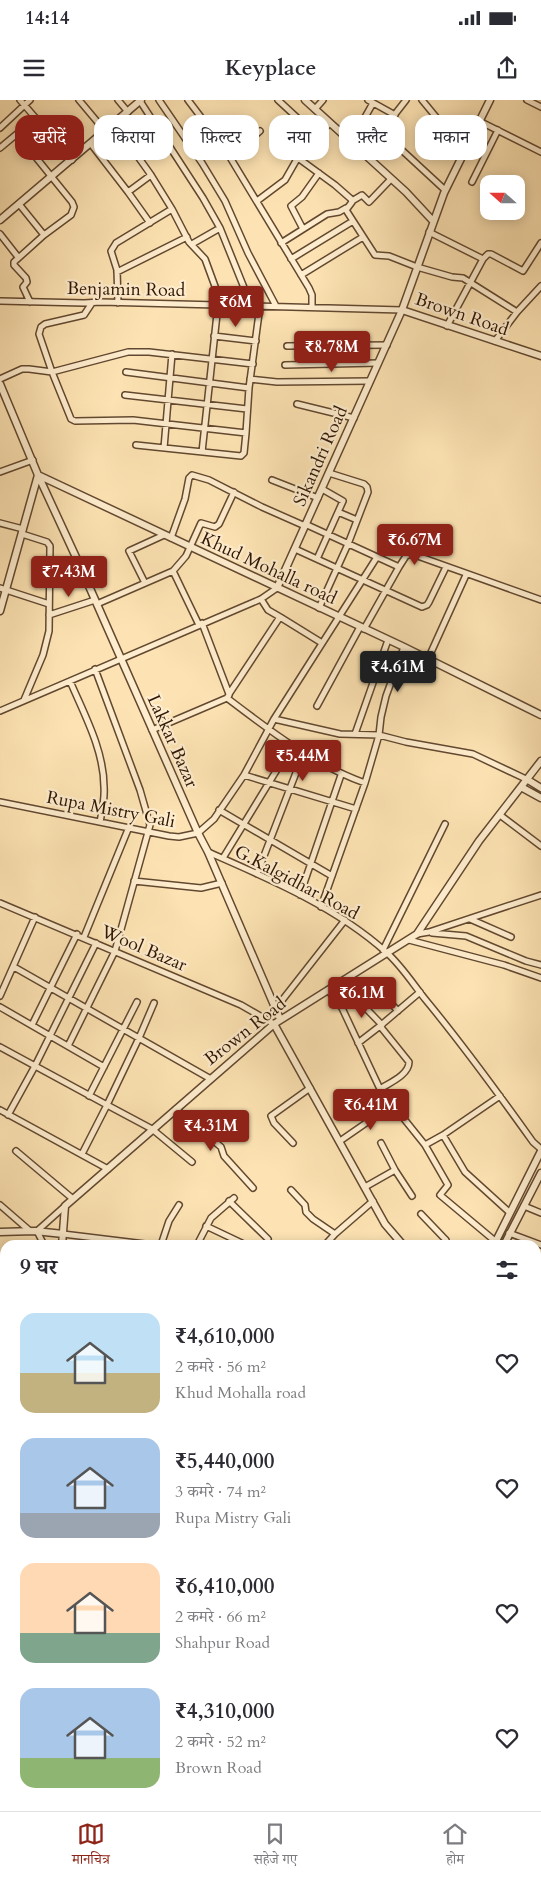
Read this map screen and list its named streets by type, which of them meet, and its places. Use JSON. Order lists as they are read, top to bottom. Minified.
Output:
{"streets":{"street":["Benjamin Road","Brown Road","Sikandri Road","Khud Mohalla road","Lakkar Bazar","Rupa Mistry Gali","G.Kalgidhar Road","Wool Bazar"]},"crossings":[["Benjamin Road","Brown Road"],["Benjamin Road","Sikandri Road"],["Brown Road","Sikandri Road"],["Brown Road","Lakkar Bazar"],["Brown Road","G.Kalgidhar Road"],["Brown Road","Wool Bazar"],["Sikandri Road","Khud Mohalla road"],["Khud Mohalla road","Lakkar Bazar"],["Khud Mohalla road","Rupa Mistry Gali"],["Lakkar Bazar","Rupa Mistry Gali"],["Lakkar Bazar","G.Kalgidhar Road"]],"north":"left","page":{"status":"14:14","header":"Keyplace","chip":["खरीदें","किराया","फ़िल्टर","नया","फ़्लैट","मकान"],"price":["₹6M","₹8.78M","₹6.67M","₹7.43M","₹4.61M","₹5.44M","₹6.1M","₹6.41M","₹4.31M"],"heading":"9 घर","list":[{"name":"₹4,610,000","note":"2 कमरे · 56 m² · Khud Mohalla road"},{"name":"₹5,440,000","note":"3 कमरे · 74 m² · Rupa Mistry Gali"},{"name":"₹6,410,000","note":"2 कमरे · 66 m² · Shahpur Road"},{"name":"₹4,310,000","note":"2 कमरे · 52 m² · Brown Road"}],"tabs":["मानचित्र","सहेजे गए","होम"]}}
